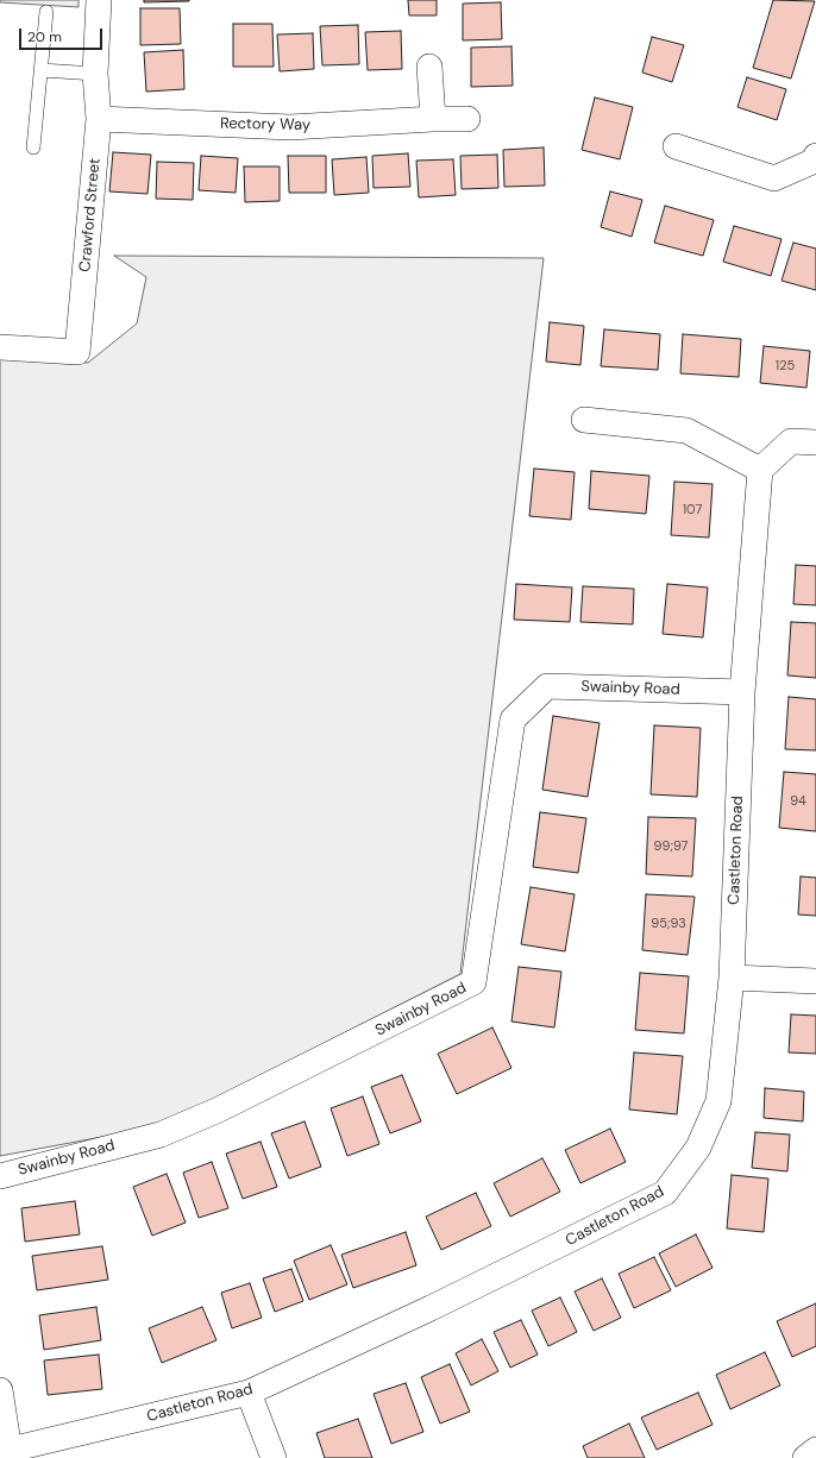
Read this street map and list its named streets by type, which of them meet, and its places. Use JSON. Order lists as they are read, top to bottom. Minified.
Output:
{"streets":{"street":["Rectory Way","Crawford Street","Swainby Road","Castleton Road"]},"crossings":[["Rectory Way","Crawford Street"],["Swainby Road","Castleton Road"]],"house_numbers":["125","107","94","99;97","95;93"],"scale_bar":"20 m"}
